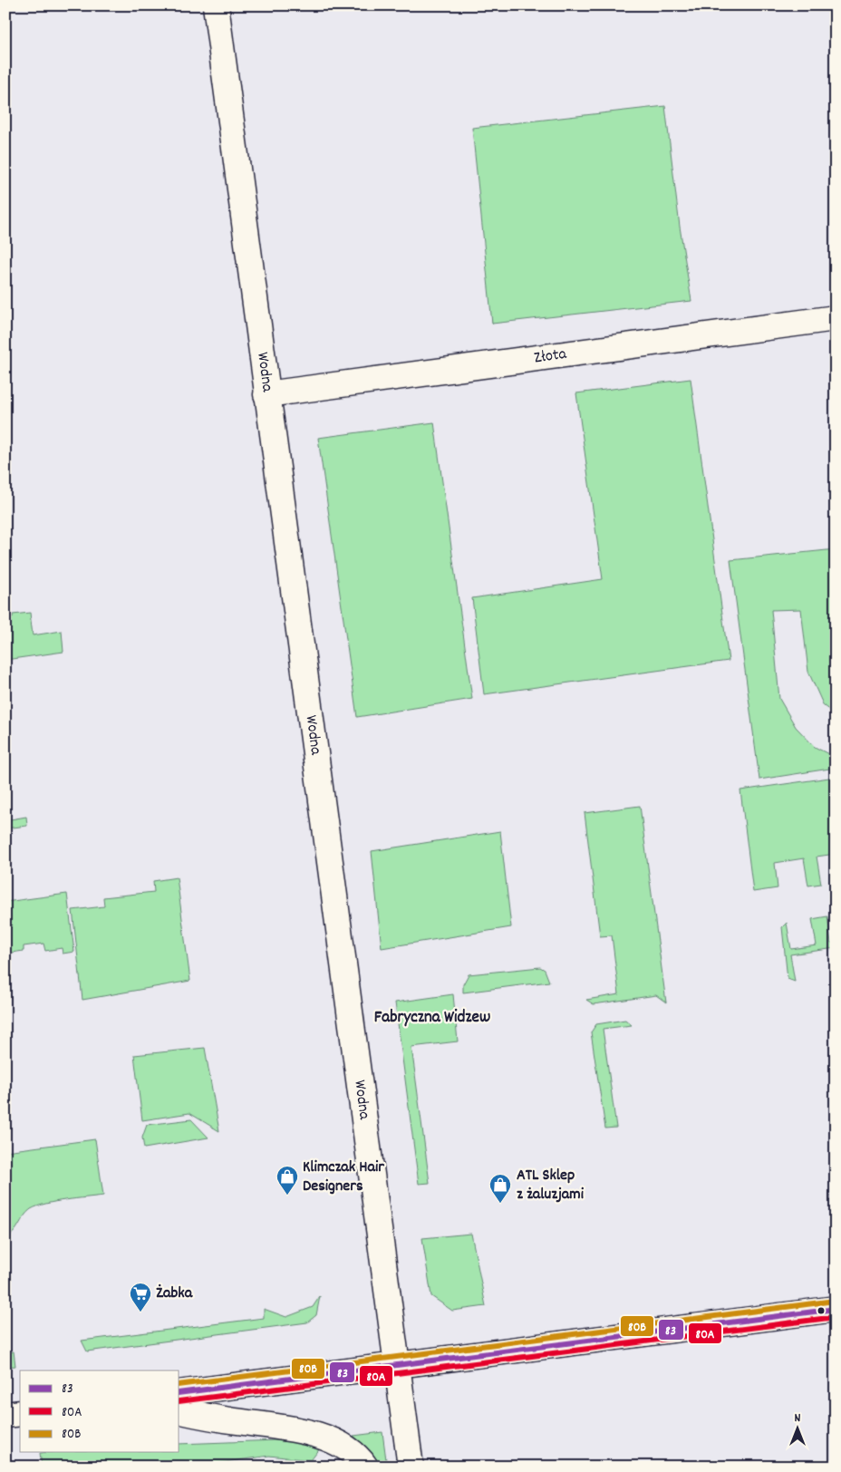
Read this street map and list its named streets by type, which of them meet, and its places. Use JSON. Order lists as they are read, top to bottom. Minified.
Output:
{"streets":{"street":["Złota","Wodna"]},"crossings":[["Złota","Wodna"]],"districts":["Fabryczna Widzew"],"places":{"shop":["Klimczak Hair Designers","ATL Sklep z żaluzjami"],"supermarket":["Żabka"]},"lines":["transit line 80B","transit line 83","transit line 80A"],"legend":["83","80A","80B"],"north":"top"}
